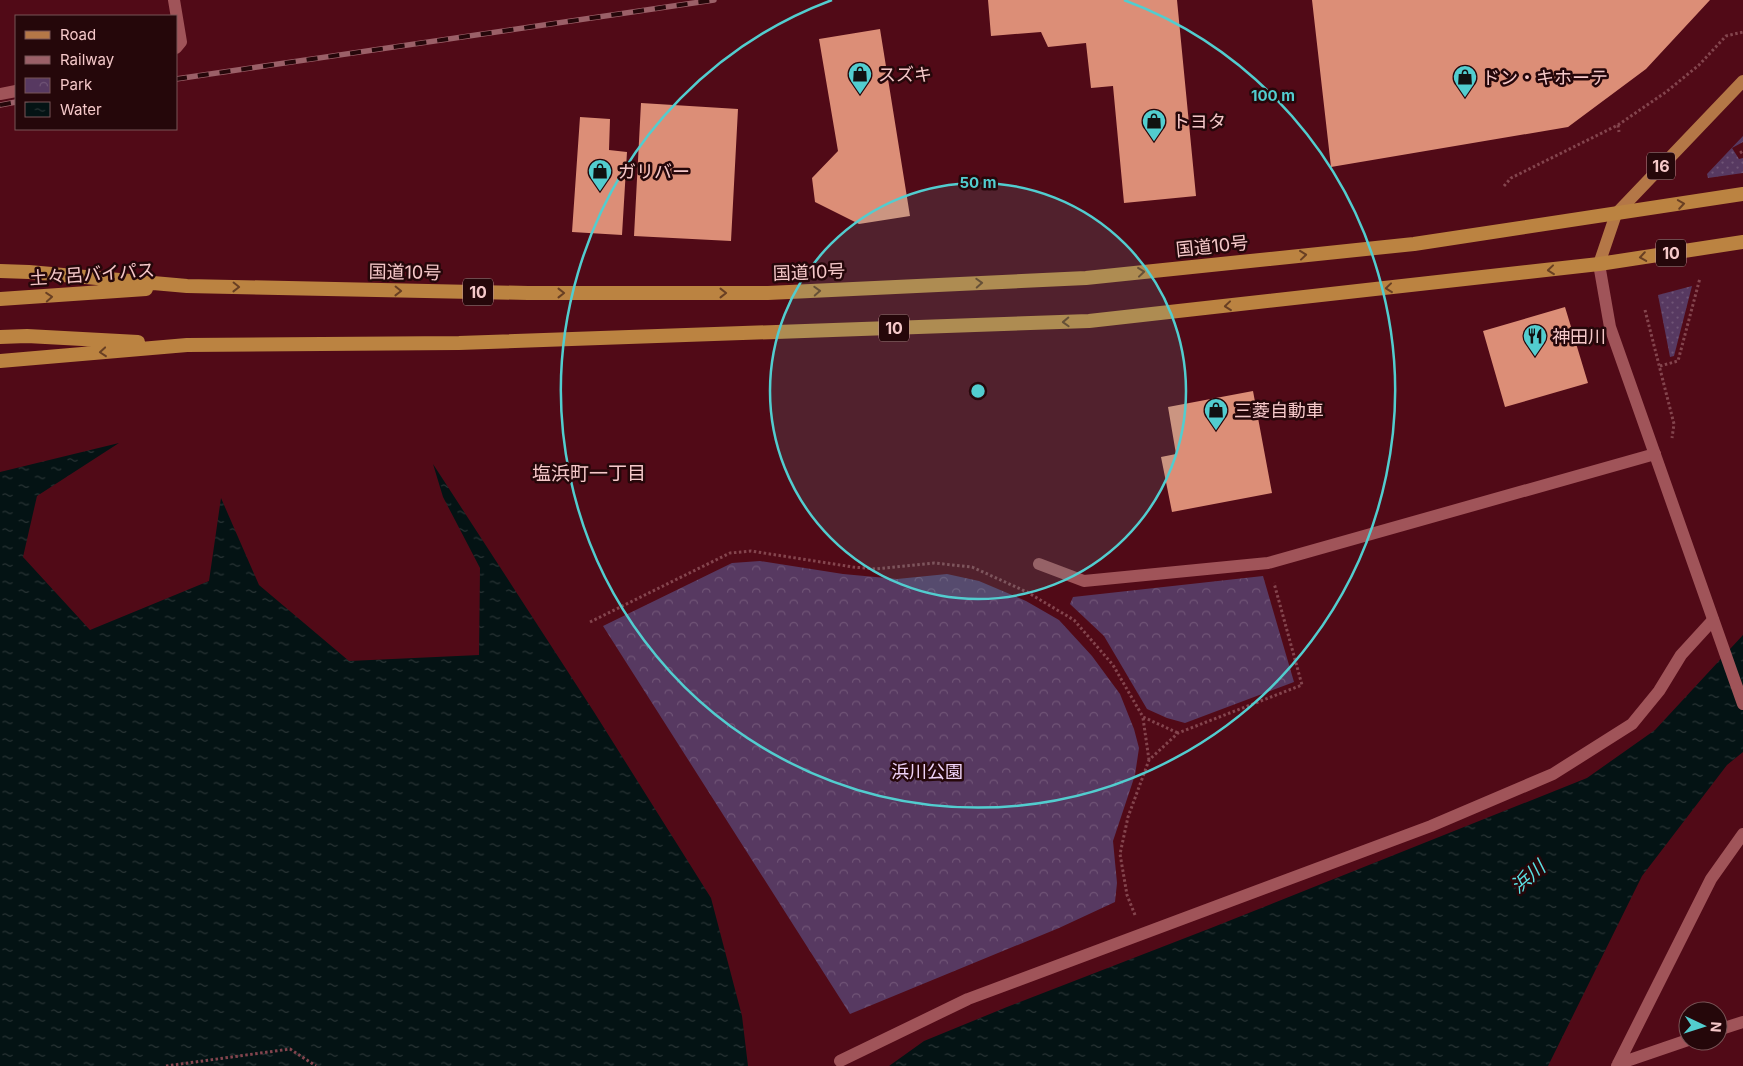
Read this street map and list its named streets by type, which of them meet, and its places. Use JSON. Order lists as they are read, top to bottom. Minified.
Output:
{"streets":{"highway":["国道10号","10","土々呂バイパス"],"main road":["16"]},"crossings":[["16","国道10号"],["16","10"],["国道10号","10"],["国道10号","土々呂バイパス"]],"districts":["塩浜町一丁目"],"water":["浜川"],"parks":["浜川公園"],"places":{"shop":["スズキ","ドン・キホーテ","トヨタ","ガリバー","三菱自動車"],"restaurant":["神田川"]},"legend":["Road","Railway","Park","Water"],"north":"right","rings":["100 m","50 m"]}
